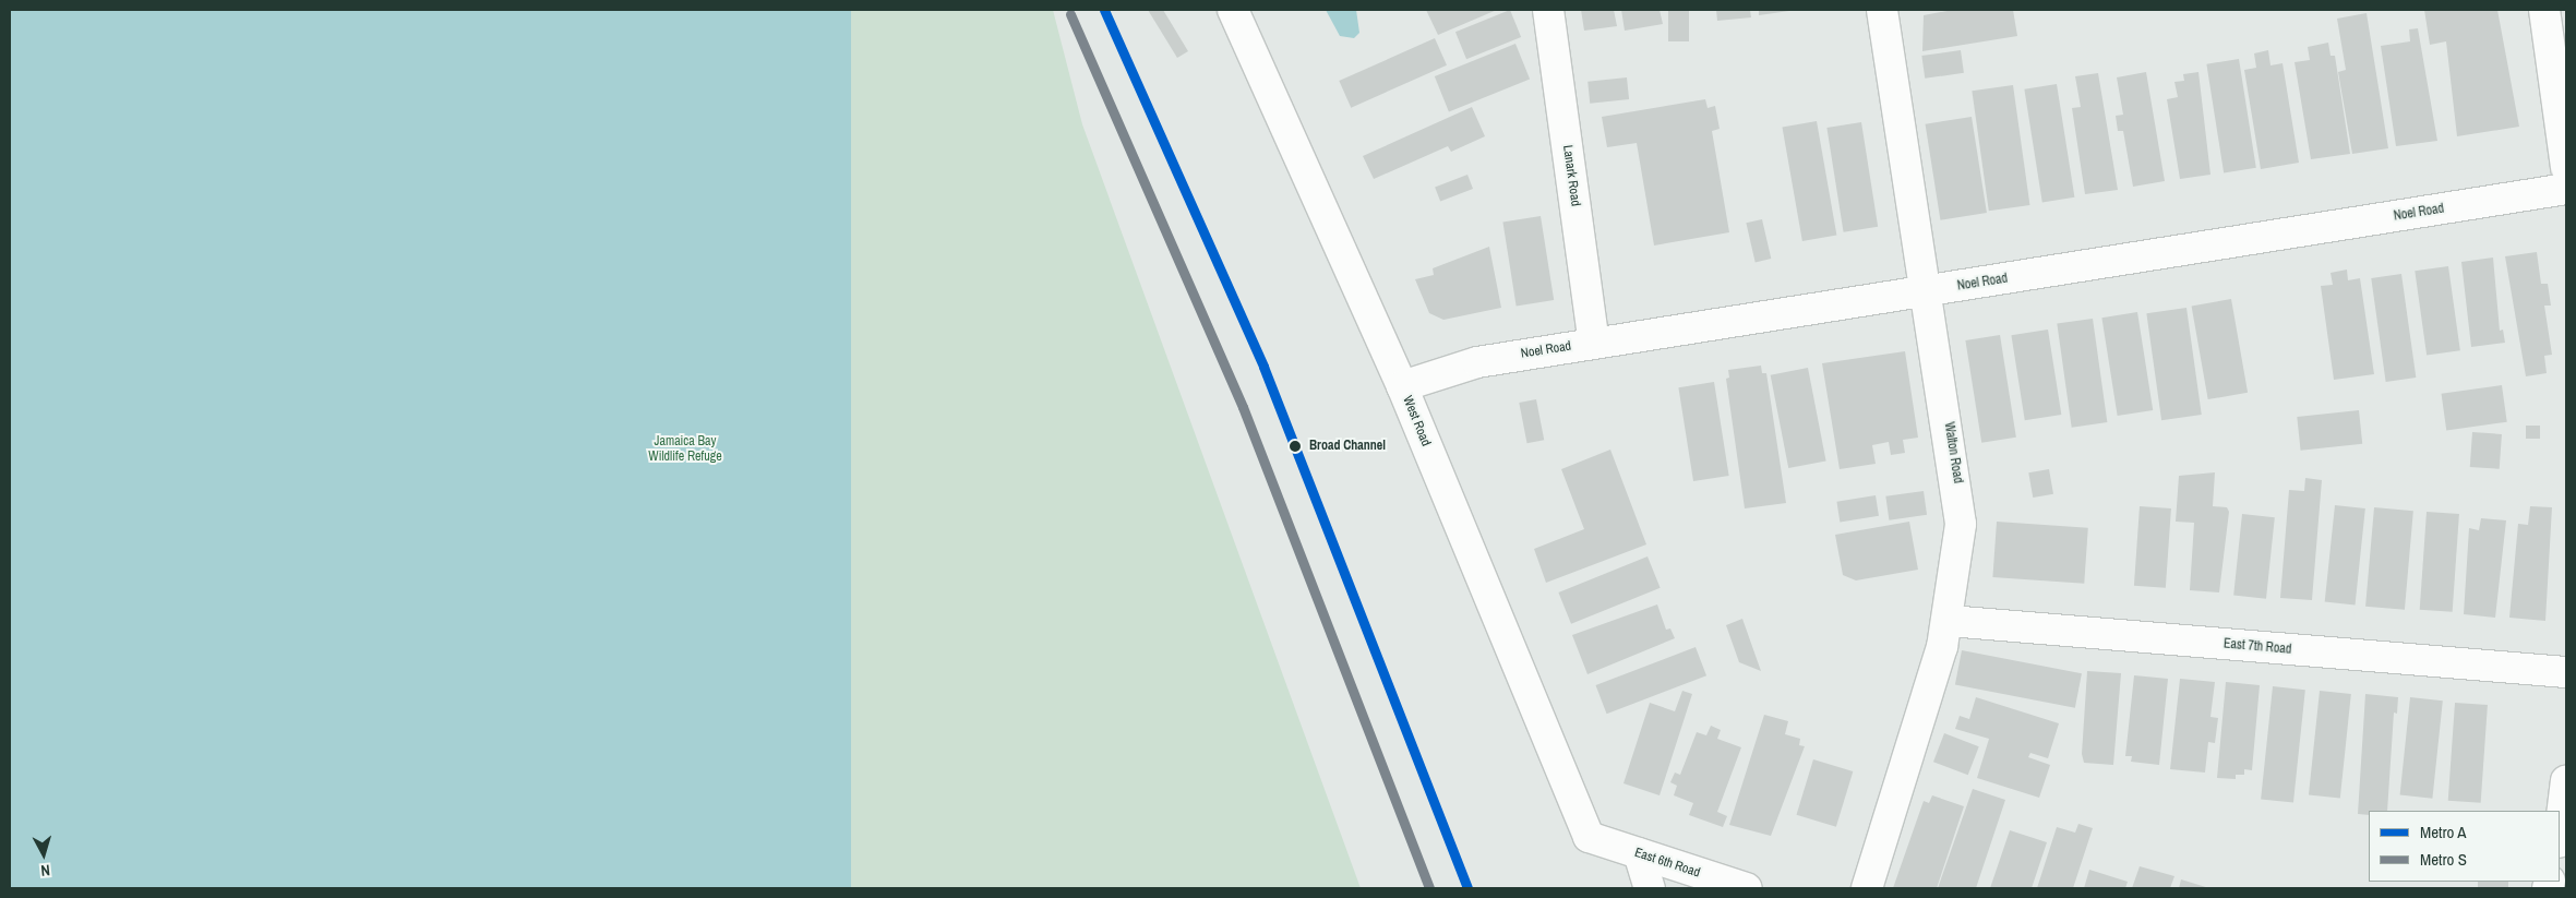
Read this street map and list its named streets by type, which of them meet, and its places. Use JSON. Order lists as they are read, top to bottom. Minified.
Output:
{"streets":{"street":["Lanark Road","Noel Road","West Road","Walton Road","East 7th Road","East 6th Road"]},"crossings":[["Lanark Road","Noel Road"],["Noel Road","West Road"],["Noel Road","Walton Road"],["West Road","East 6th Road"],["Walton Road","East 7th Road"]],"parks":["Jamaica Bay Wildlife Refuge"],"places":["Broad Channel"],"lines":["metro line A","metro line S"],"legend":["Metro A","Metro S"],"north":"bottom"}
